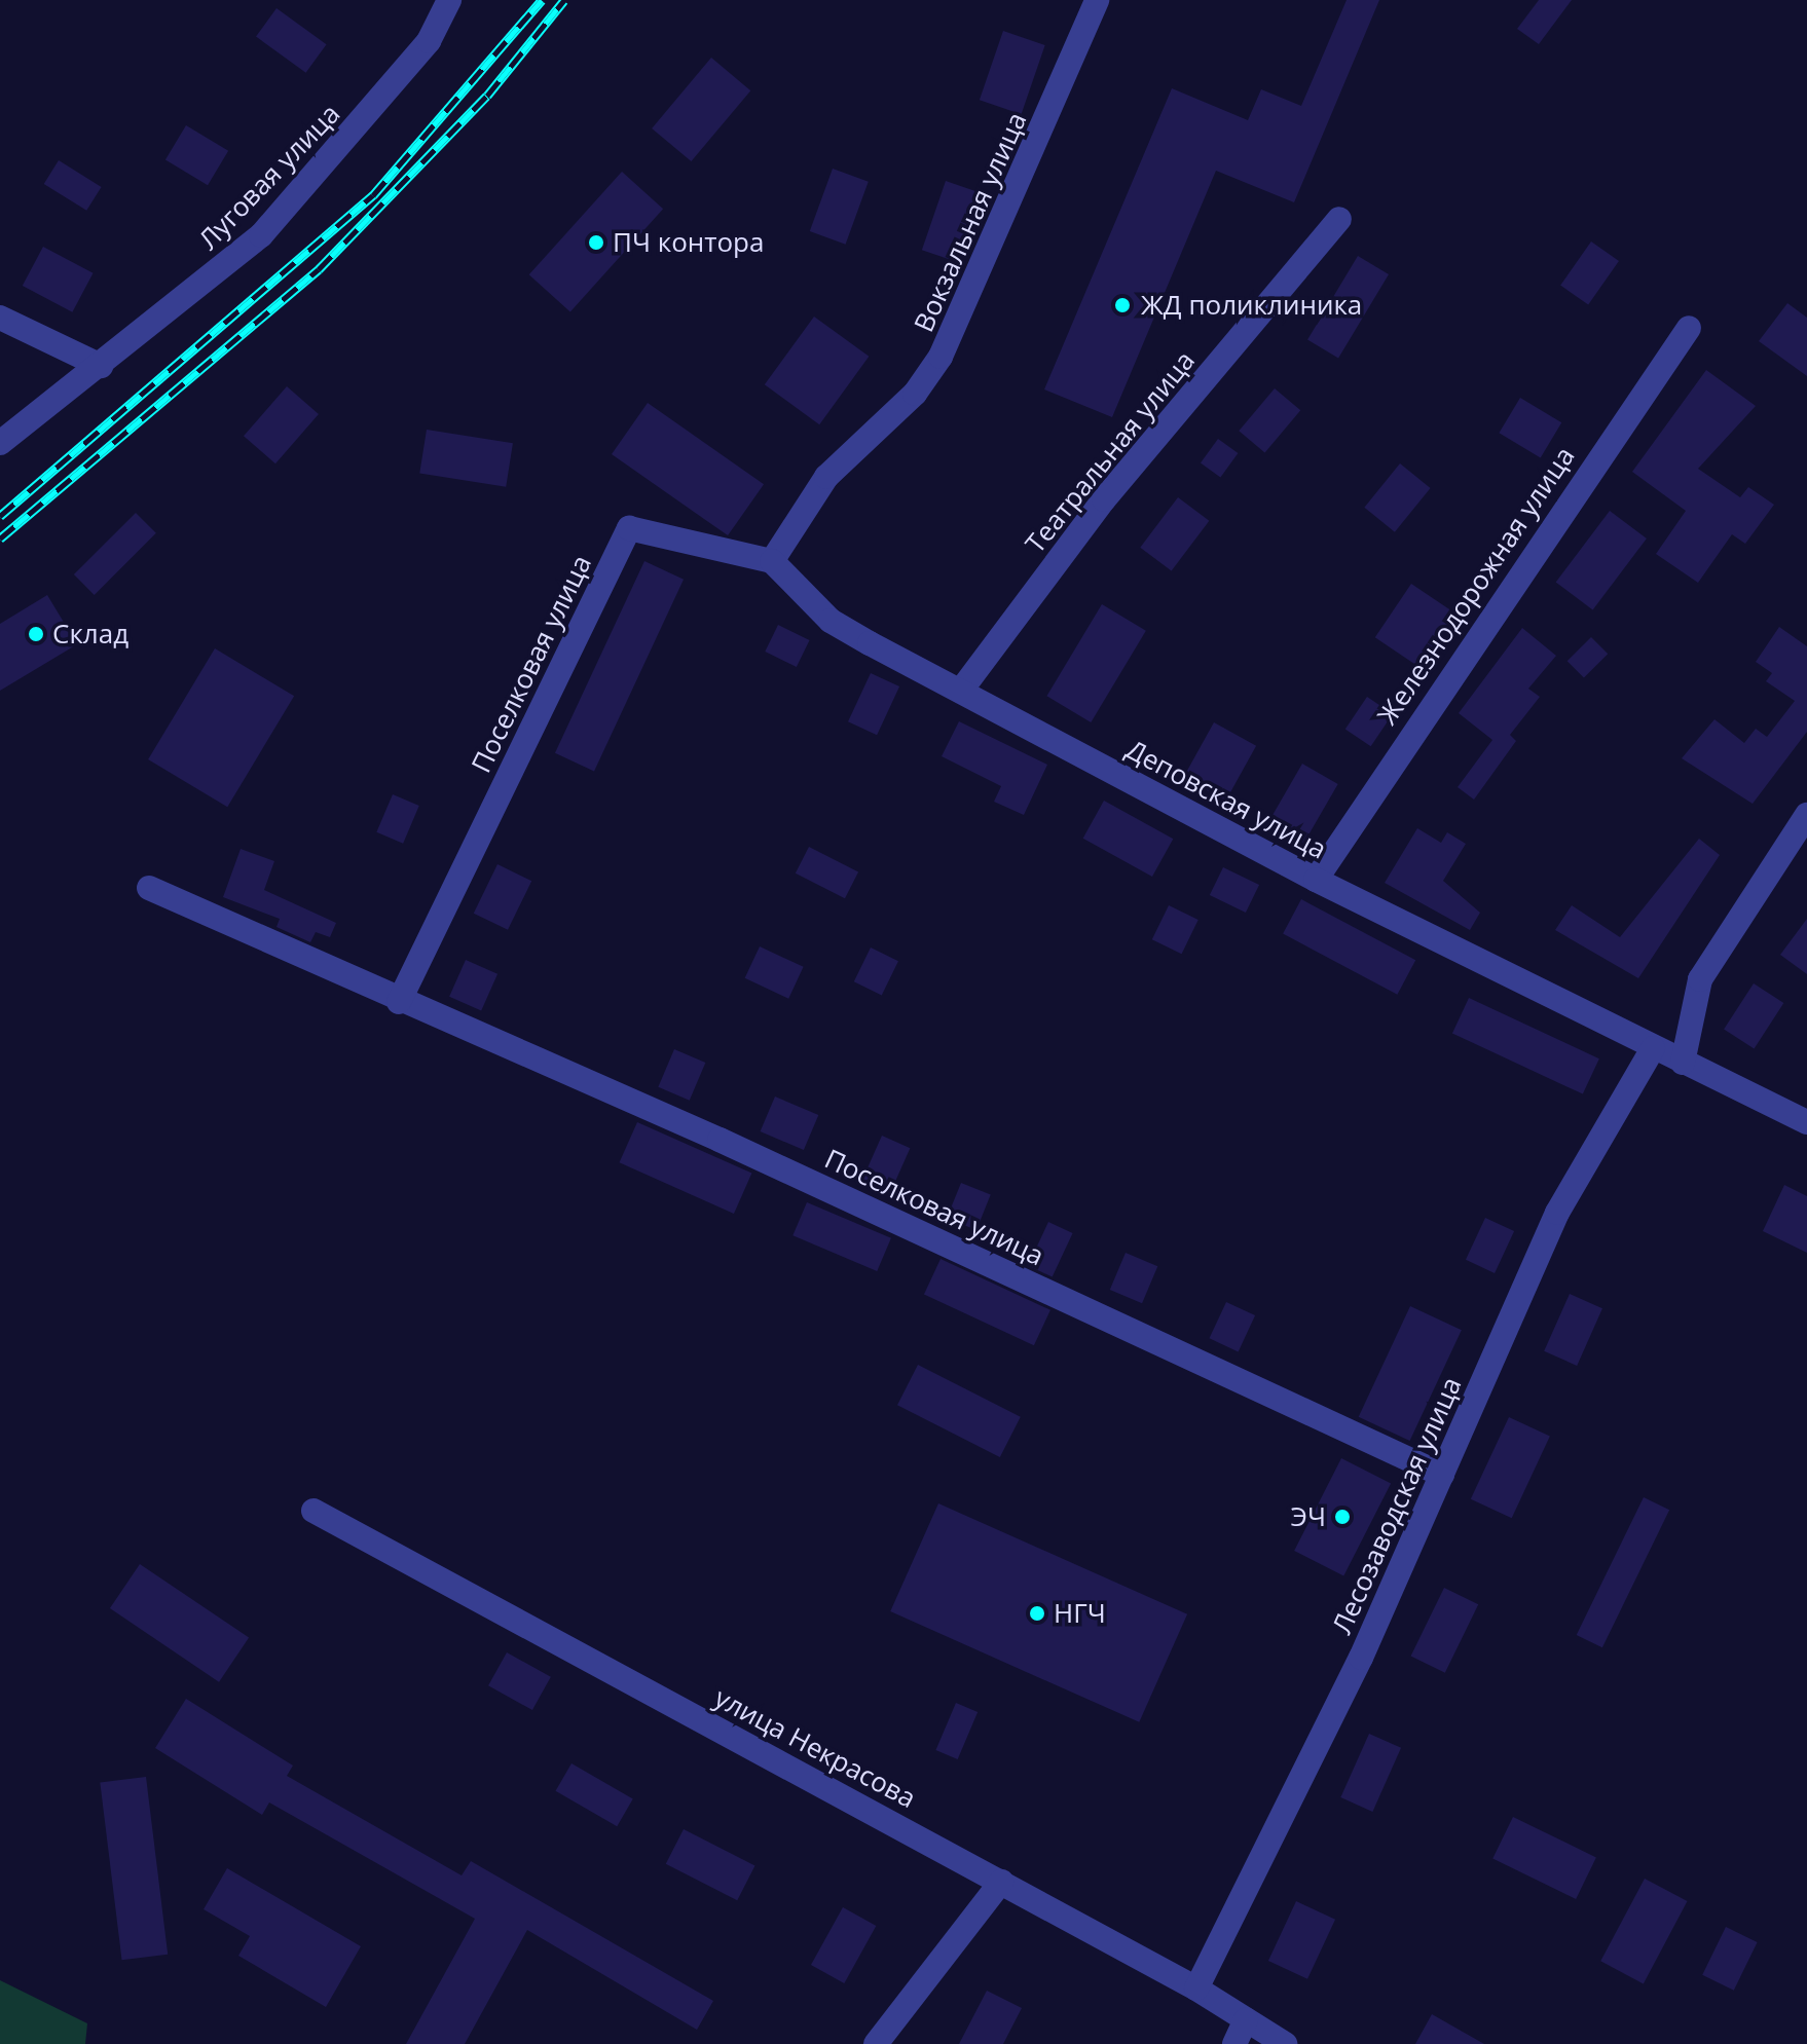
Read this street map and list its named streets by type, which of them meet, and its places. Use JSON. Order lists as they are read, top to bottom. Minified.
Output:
{"streets":{"street":["Луговая улица","Вокзальная улица","Театральная улица","Железнодорожная улица","Поселковая улица","Деповская улица","Лесозаводская улица","улица Некрасова"]},"crossings":[["Вокзальная улица","Поселковая улица"],["Вокзальная улица","Деповская улица"],["Театральная улица","Деповская улица"],["Железнодорожная улица","Деповская улица"],["Поселковая улица","Деповская улица"],["Поселковая улица","Лесозаводская улица"],["Деповская улица","Лесозаводская улица"],["Лесозаводская улица","улица Некрасова"]],"places":["ПЧ контора","ЖД поликлиника","Склад","ЭЧ","НГЧ"]}
